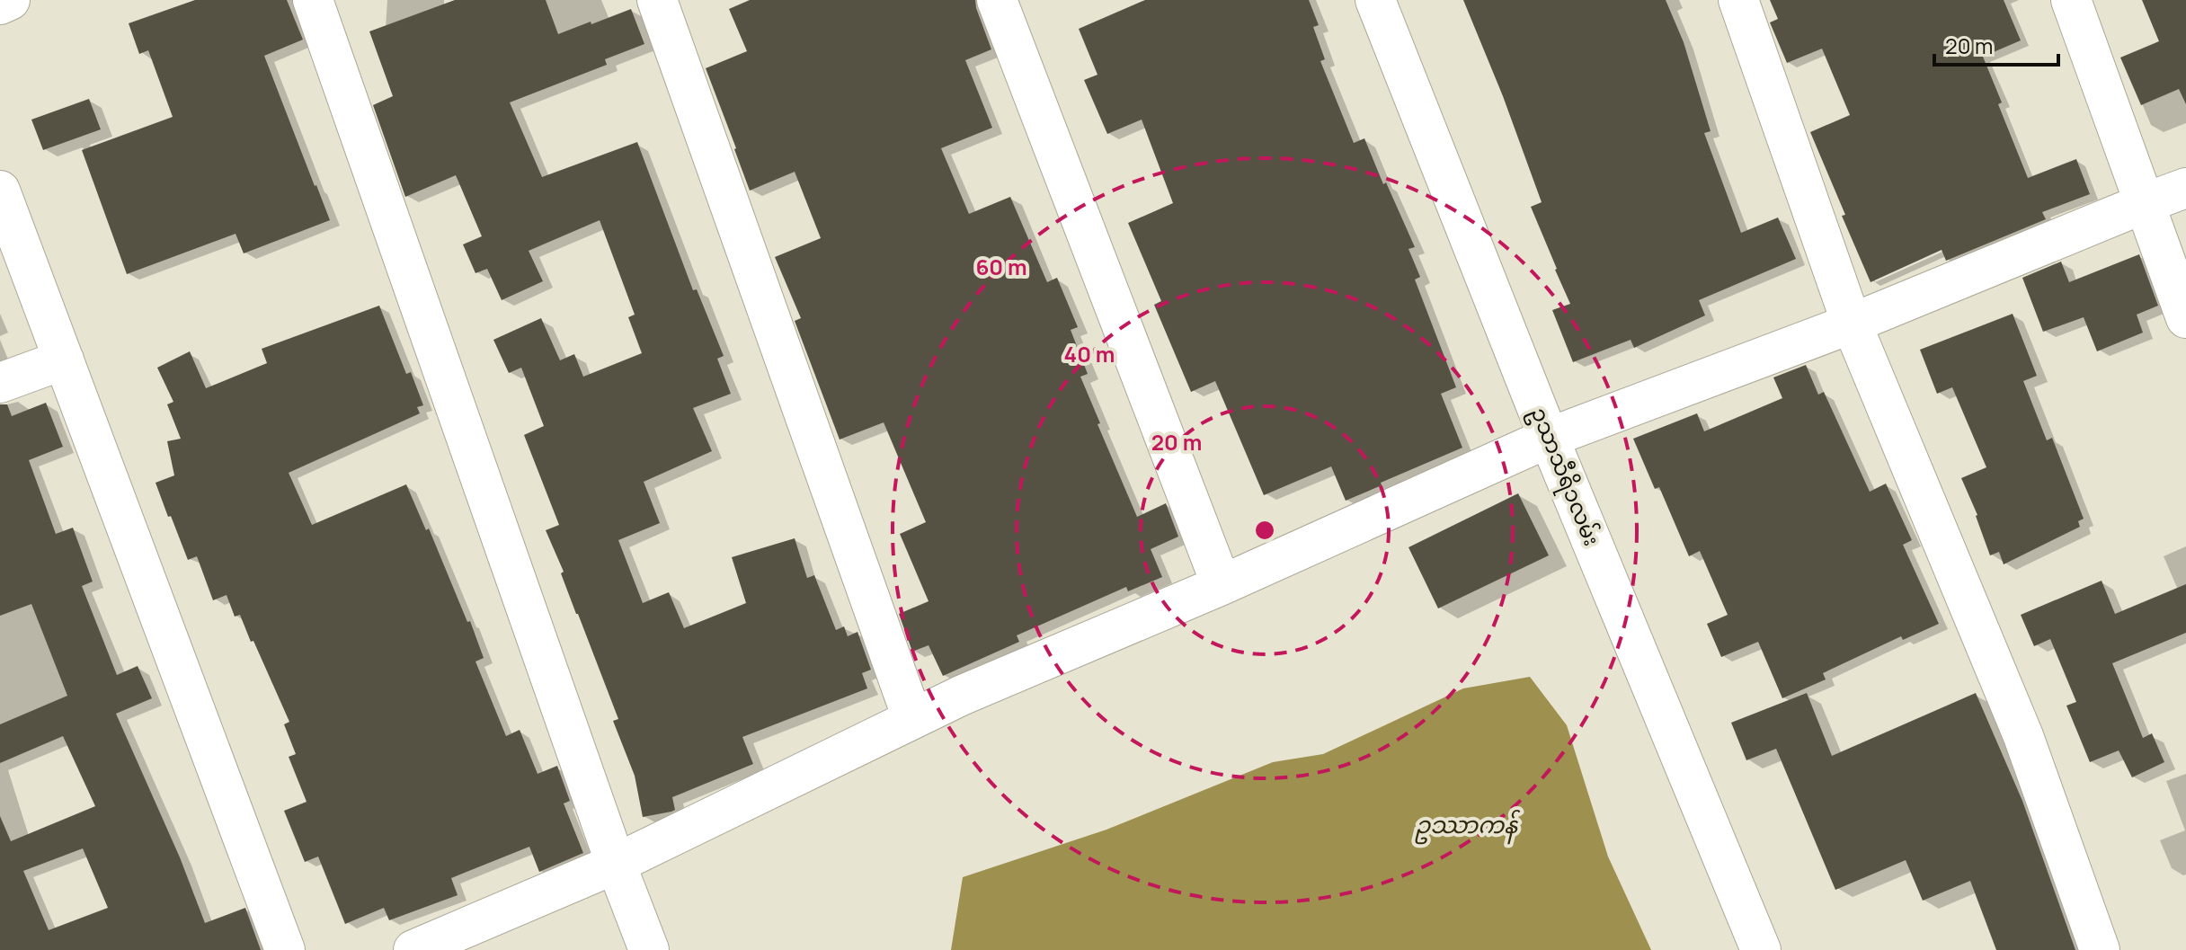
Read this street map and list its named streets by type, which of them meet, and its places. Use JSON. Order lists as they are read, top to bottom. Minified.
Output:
{"streets":{"street":["ဥသာသီရိ၁လမ်း"]},"water":["ဥဿာကန်"],"scale_bar":"20 m","rings":["60 m","40 m","20 m"]}
